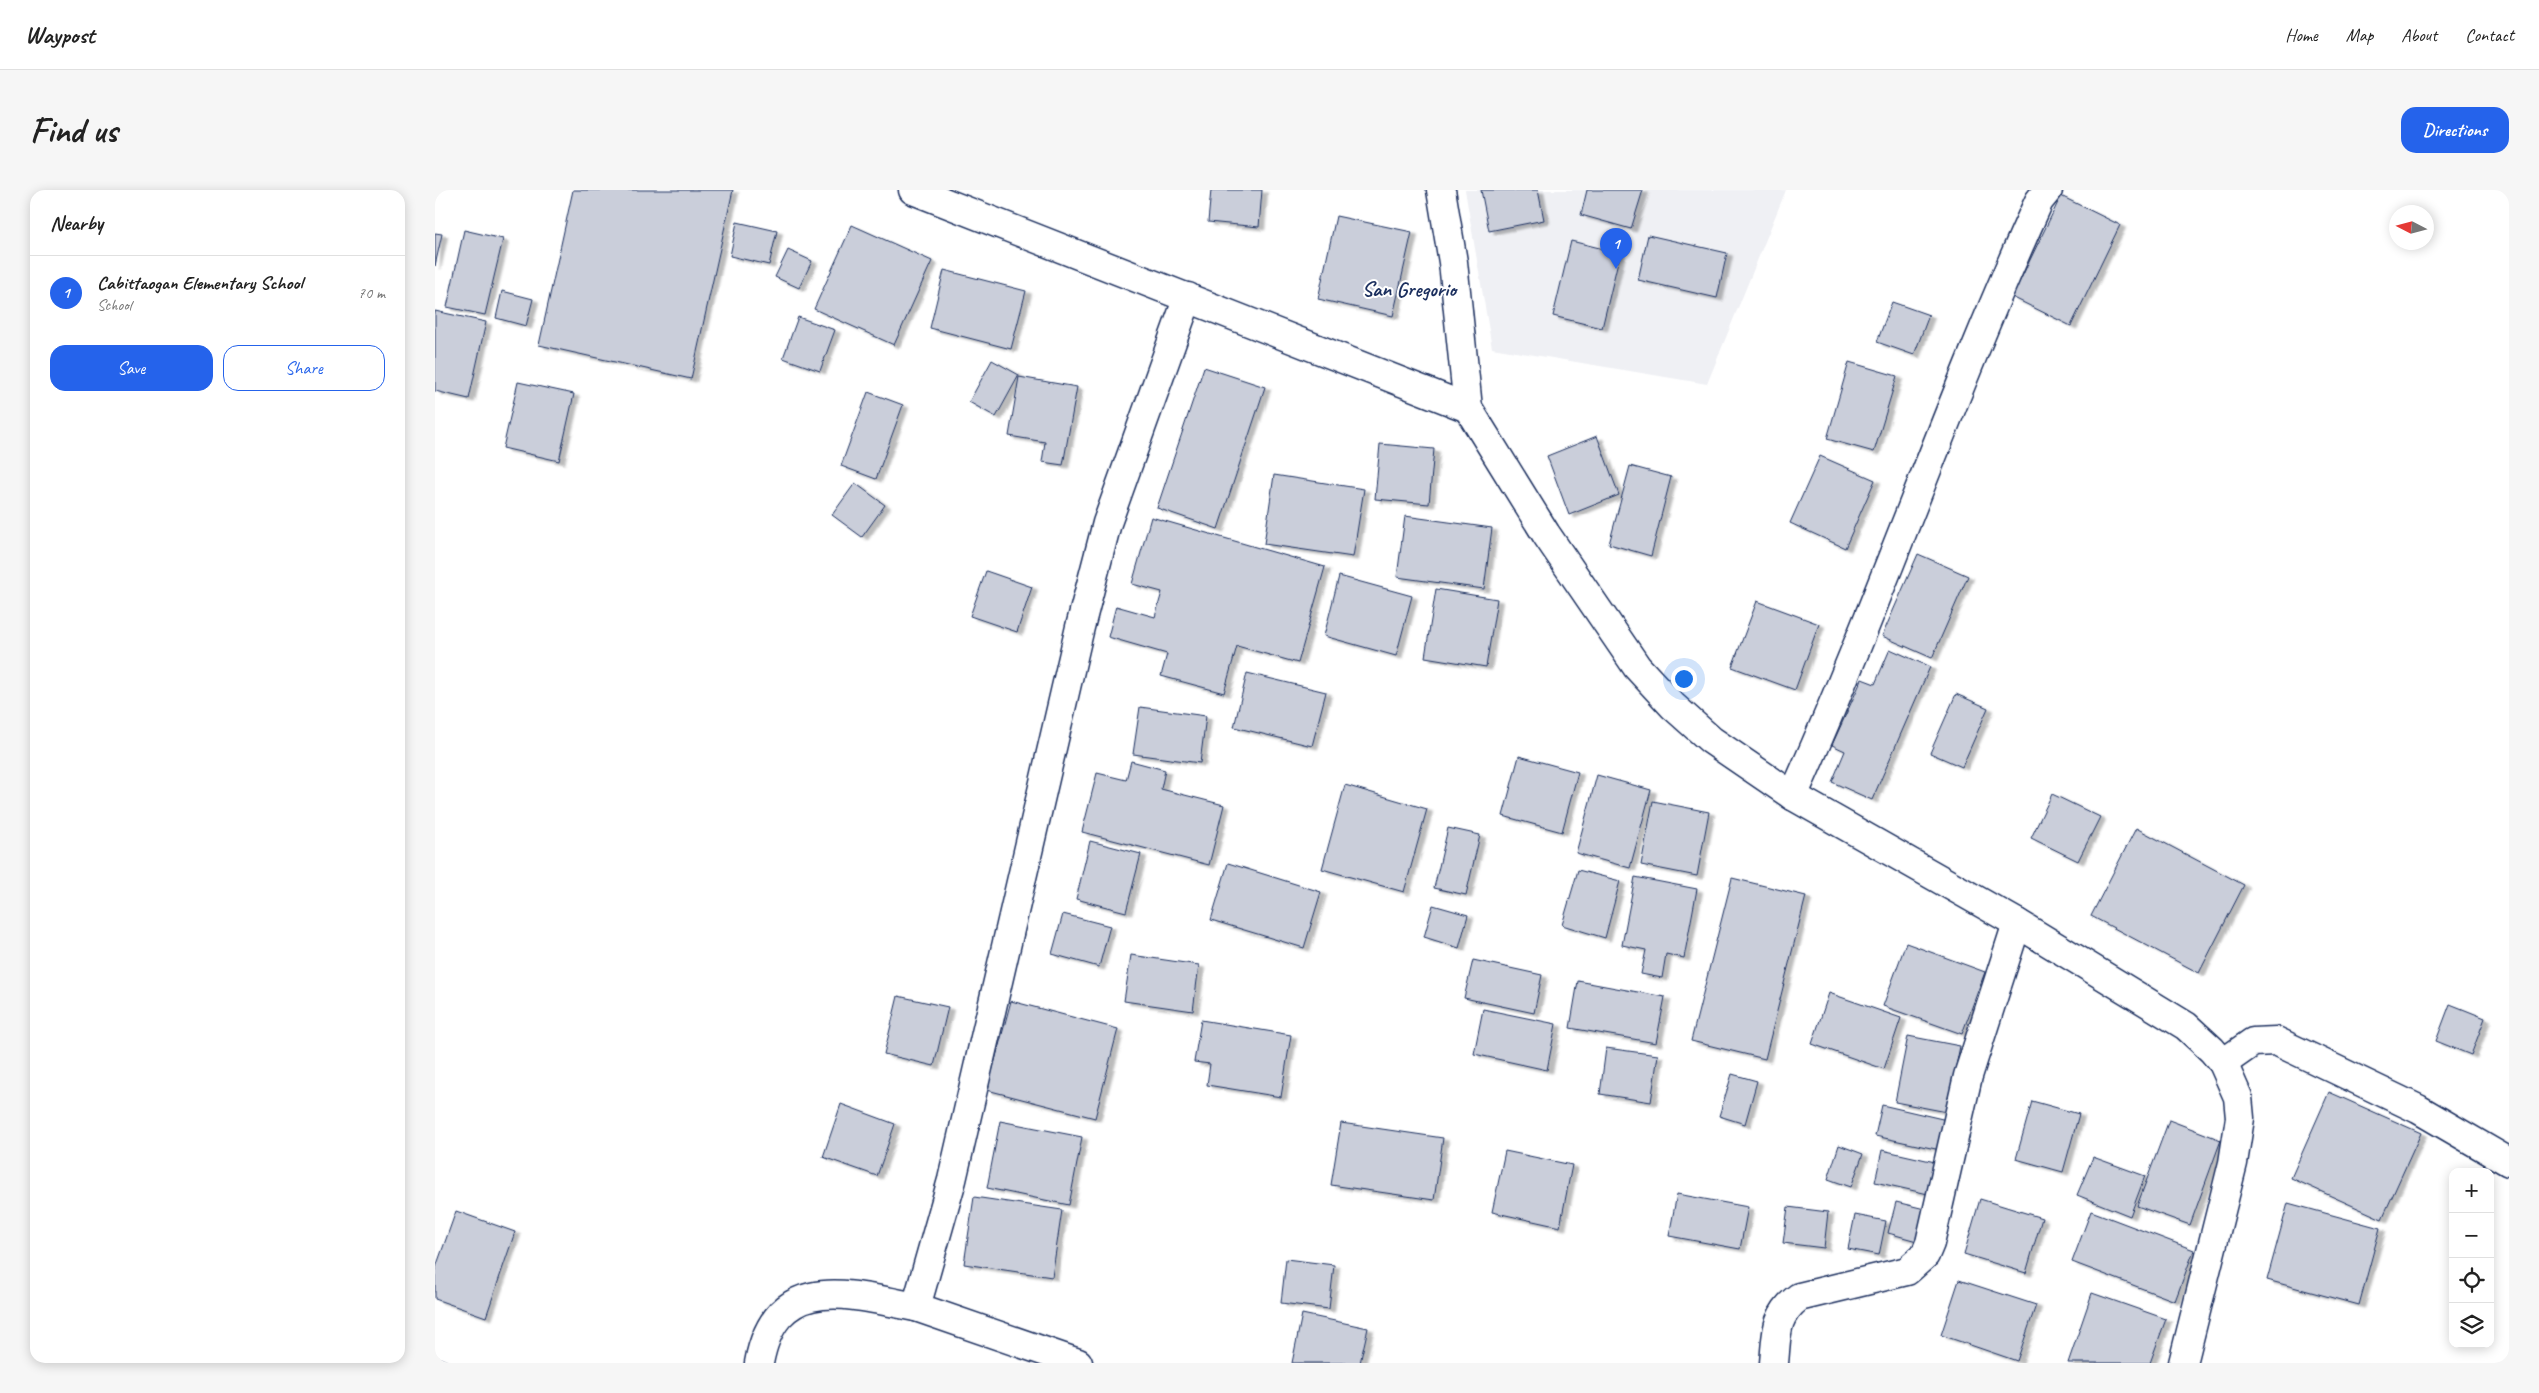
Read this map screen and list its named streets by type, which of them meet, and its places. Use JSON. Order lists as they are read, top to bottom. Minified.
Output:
{"districts":["San Gregorio"],"north":"left","page":{"header":"Waypost","nav":["Home","Map","About","Contact"],"buttons":["Directions",["Save","Share"]],"title":"Find us","heading":"Nearby","pins":"1","list":[{"mark":"1","name":"Cabittaogan Elementary School","note":"School","value":"70 m"}],"map_buttons":["+","−"]}}
